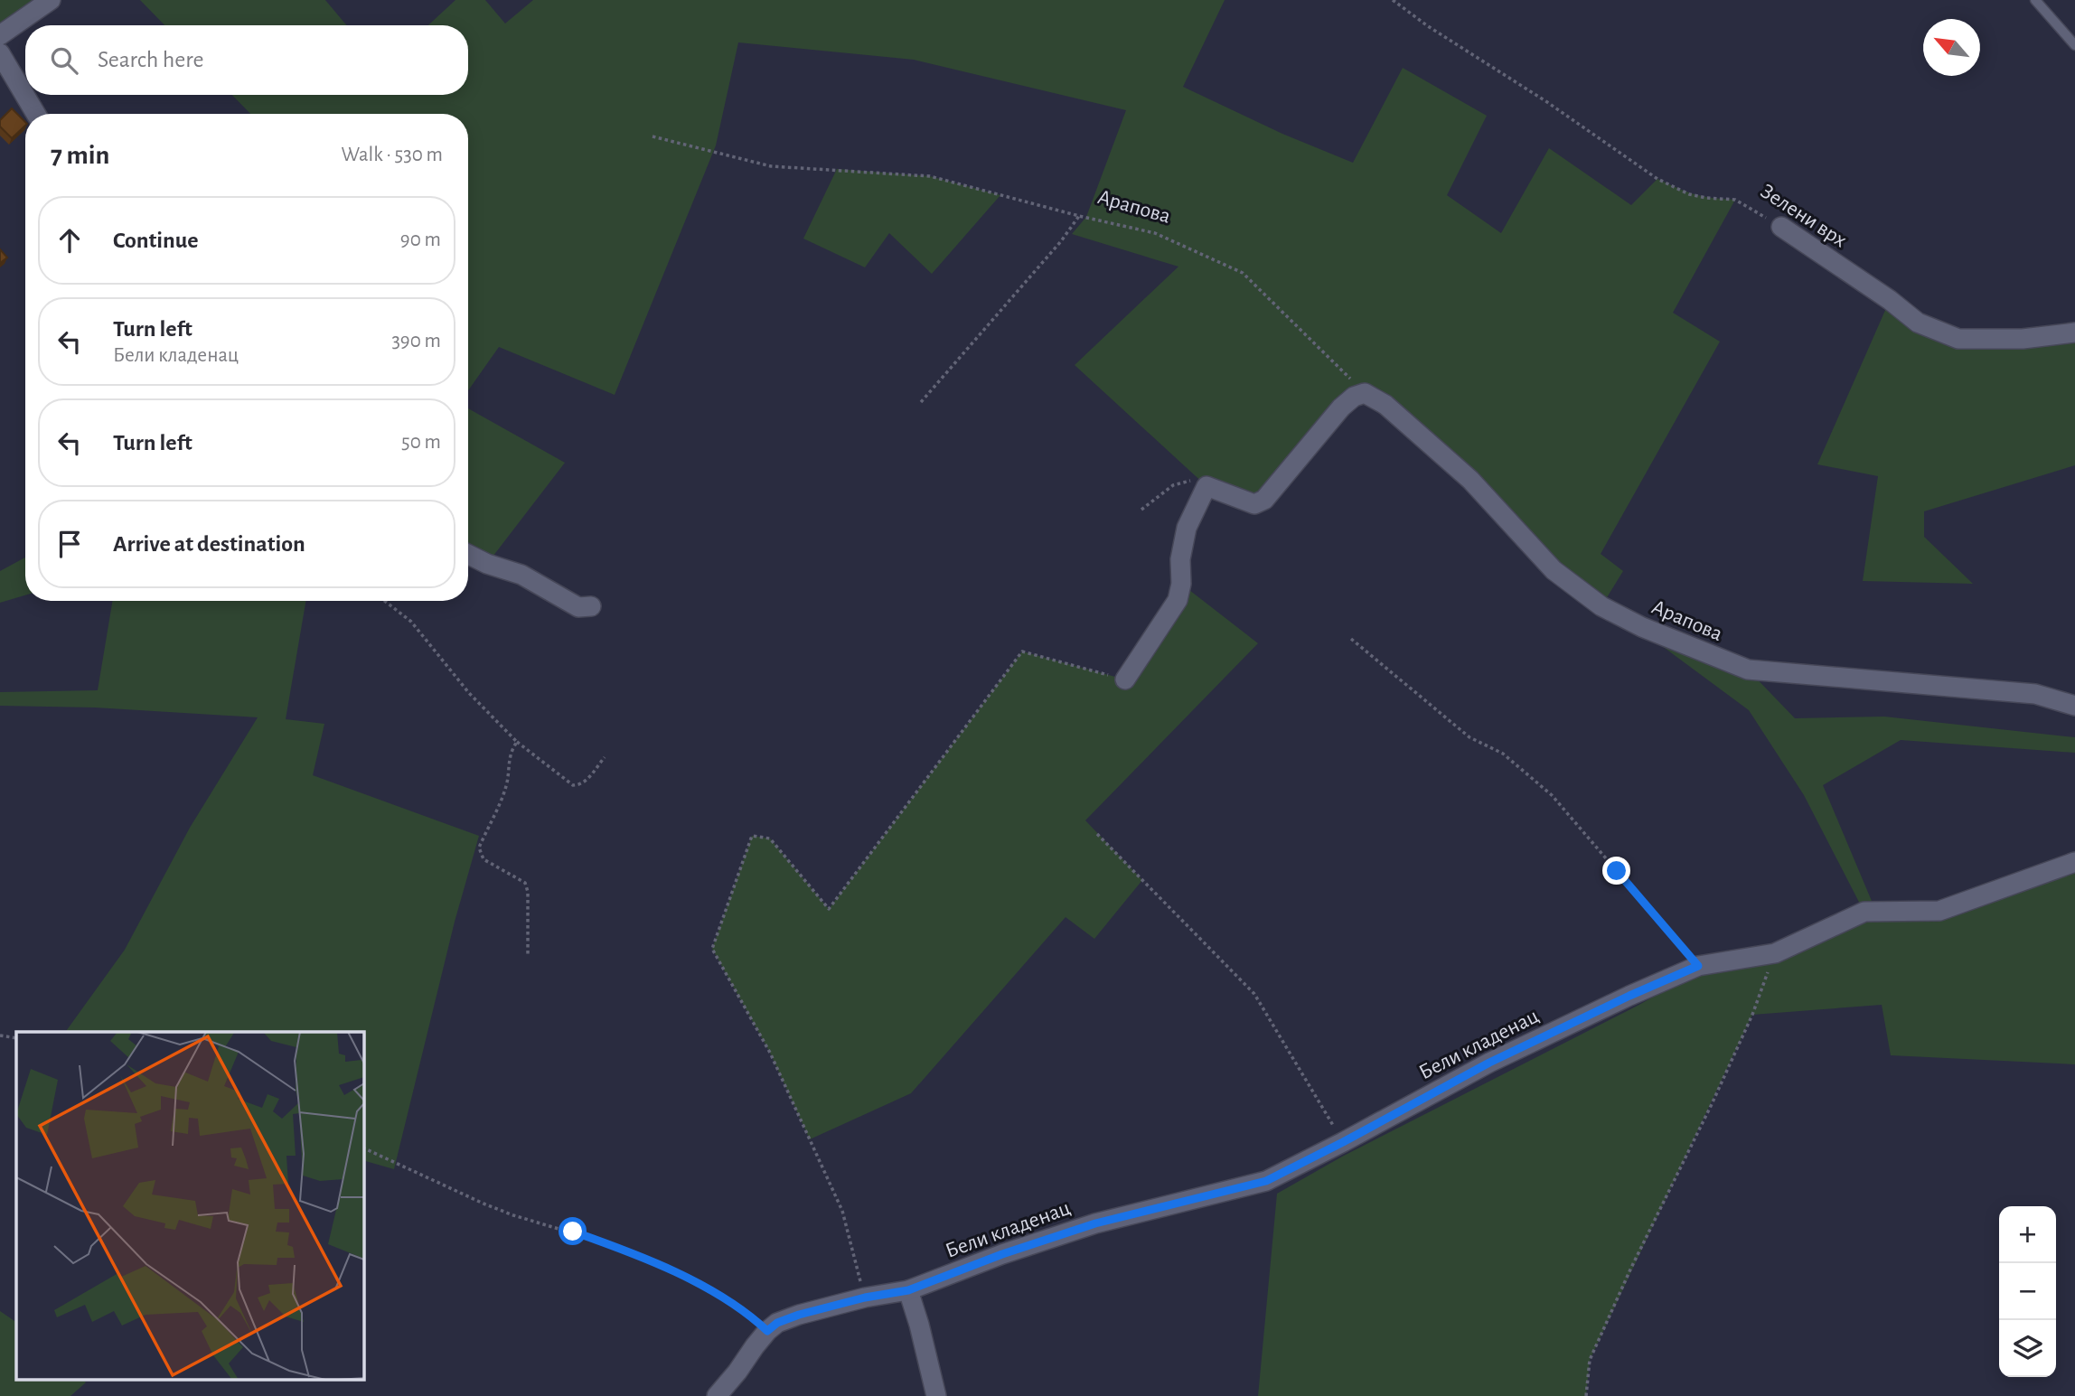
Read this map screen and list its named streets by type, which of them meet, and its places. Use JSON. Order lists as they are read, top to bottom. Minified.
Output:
{"streets":{"street":["Арапова","Зелени врх","Бели кладенац"]},"north":"top left","page":{"search":"Search here","heading":["7 min","Walk · 530 m"],"list":[["Continue","90 m"],["Turn left","Бели кладенац","390 m"],["Turn left","50 m"],"Arrive at destination"],"map_buttons":["+","−"]}}
